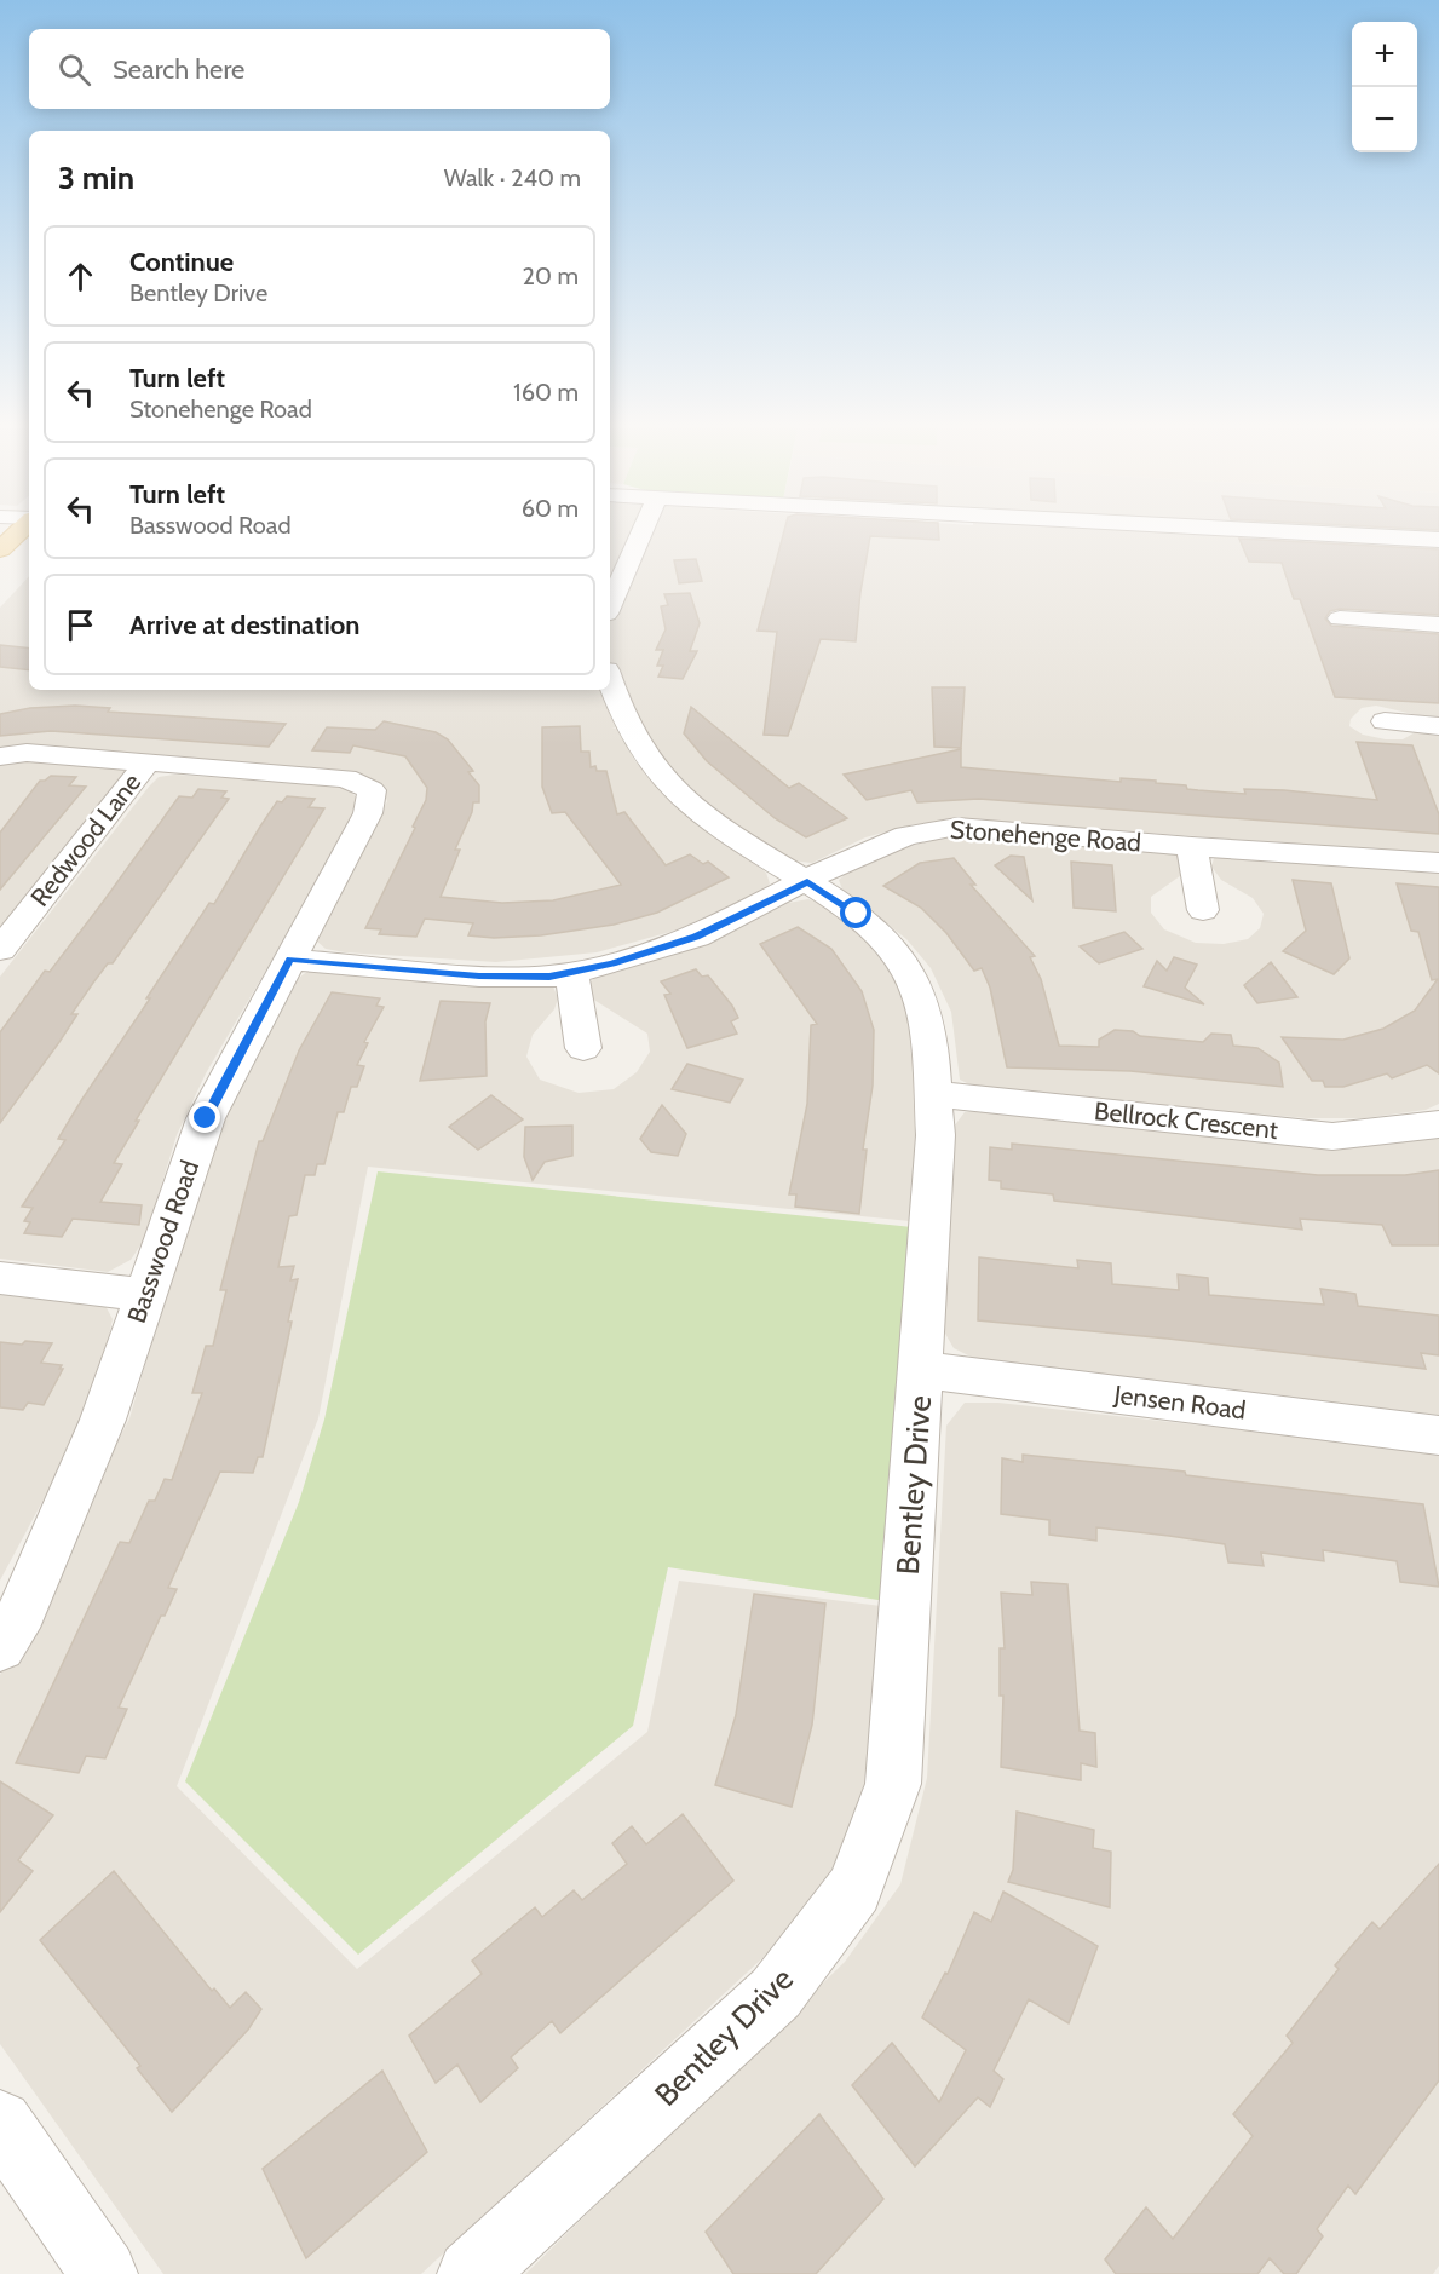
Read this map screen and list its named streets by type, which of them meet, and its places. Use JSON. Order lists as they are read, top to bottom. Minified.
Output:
{"streets":{"street":["Stonehenge Road","Redwood Lane","Bellrock Crescent","Basswood Road","Jensen Road","Bentley Drive"]},"crossings":[["Stonehenge Road","Basswood Road"],["Stonehenge Road","Bentley Drive"],["Redwood Lane","Basswood Road"],["Bellrock Crescent","Bentley Drive"],["Jensen Road","Bentley Drive"]],"page":{"map_buttons":["+","−"],"search":"Search here","heading":["3 min","Walk · 240 m"],"list":[["Continue","Bentley Drive","20 m"],["Turn left","Stonehenge Road","160 m"],["Turn left","Basswood Road","60 m"],"Arrive at destination"]}}
